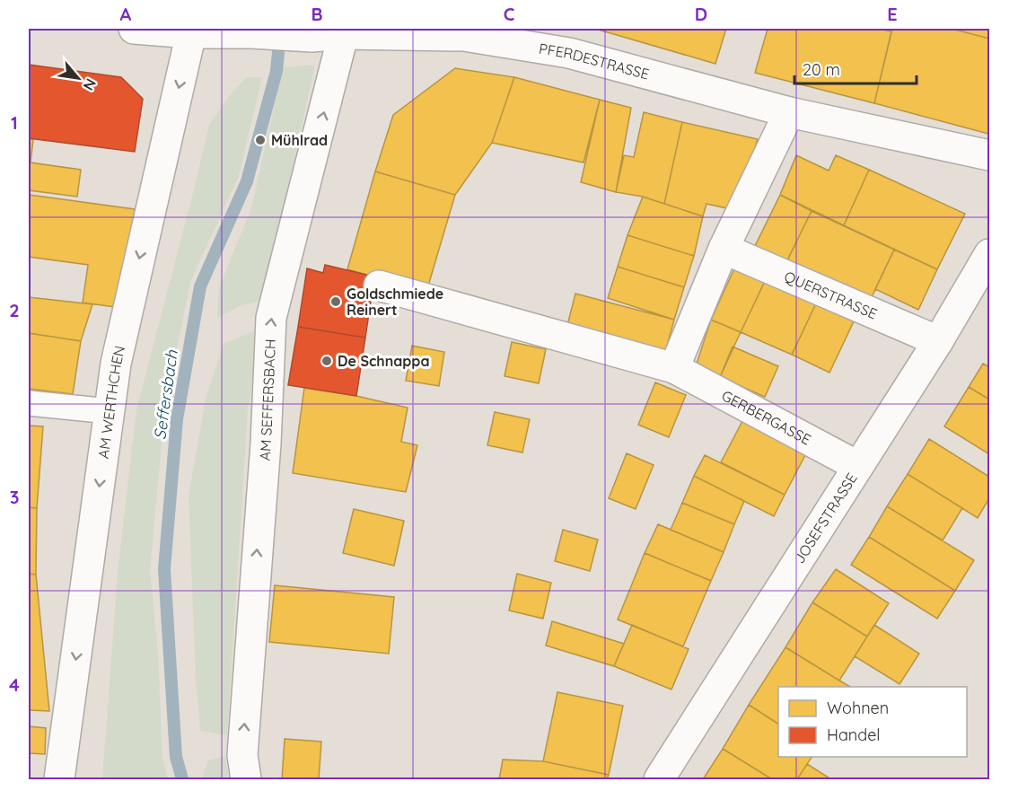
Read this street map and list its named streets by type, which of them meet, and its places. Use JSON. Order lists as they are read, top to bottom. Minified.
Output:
{"streets":{"street":["PFERDESTRASSE","QUERSTRASSE","AM SEFFERSBACH","AM WERTHCHEN","GERBERGASSE","JOSEFSTRASSE"]},"crossings":[["PFERDESTRASSE","AM SEFFERSBACH"],["PFERDESTRASSE","AM WERTHCHEN"],["QUERSTRASSE","JOSEFSTRASSE"],["GERBERGASSE","JOSEFSTRASSE"]],"one_way":["AM SEFFERSBACH","AM WERTHCHEN"],"water":["Seffersbach"],"places":["Mühlrad","Goldschmiede Reinert","De Schnappa"],"legend":["Wohnen","Handel"],"scale_bar":"20 m","north":"bottom right","grid":{"columns":["A","B","C","D","E"],"rows":["1","2","3","4"]}}
